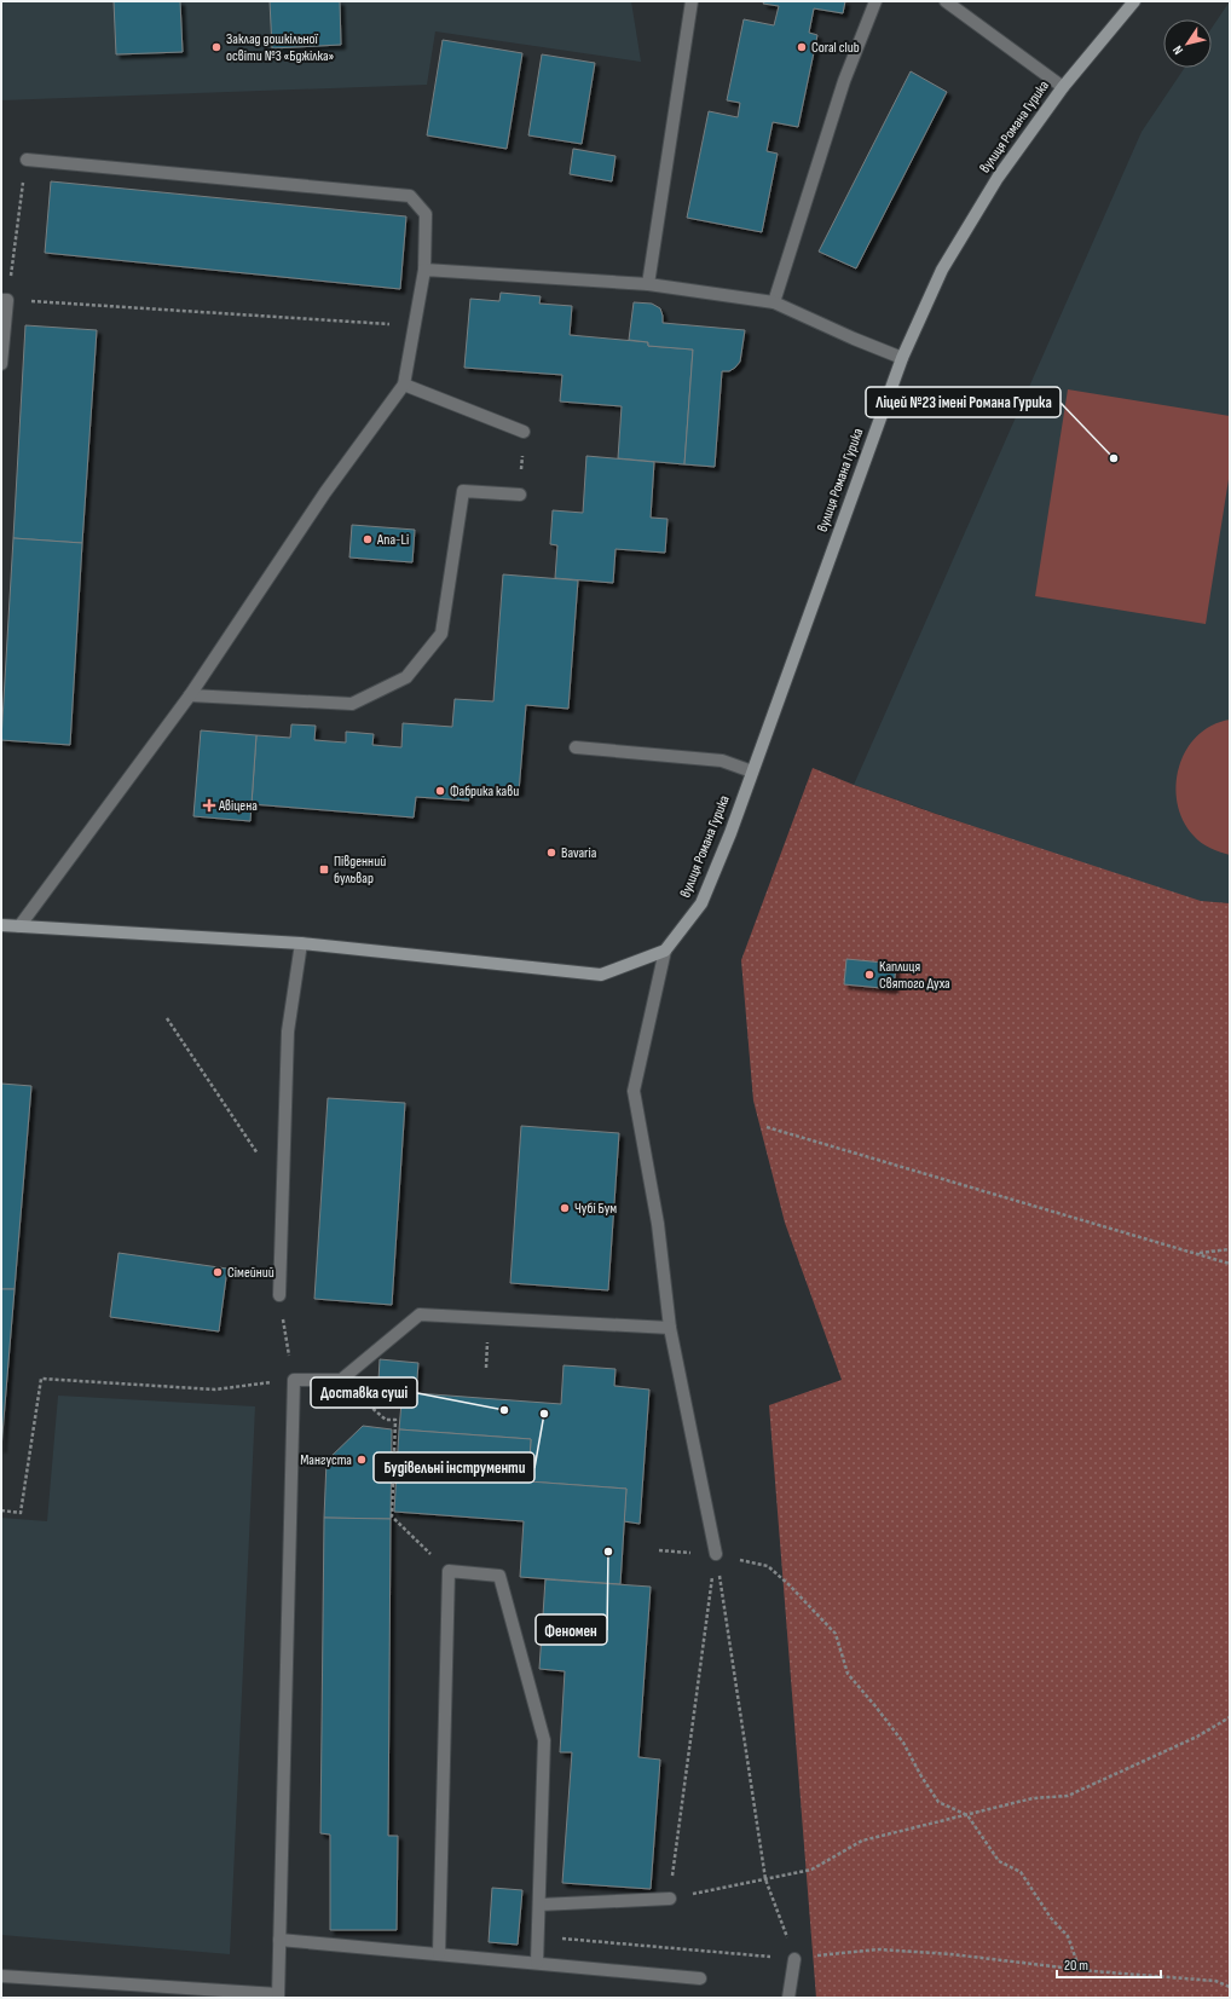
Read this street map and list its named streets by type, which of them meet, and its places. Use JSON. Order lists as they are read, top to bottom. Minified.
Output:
{"streets":{"main road":["вулиця Романа Гурика"]},"places":{"other":["Заклад дошкільної освіти №3 «Бджілка»","Coral club","Ліцей №23 імені Романа Гурика","Ana-Li","Фабрика кави","Bavaria","Каплиця Святого Духа","Чубі Бум","Сімейний","Доставка суші","Будівельні інструменти","Мангуста","Феномен"],"health":["Авіцена"],"transit":["Південний бульвар"]},"scale_bar":"20 m","north":"bottom left"}
